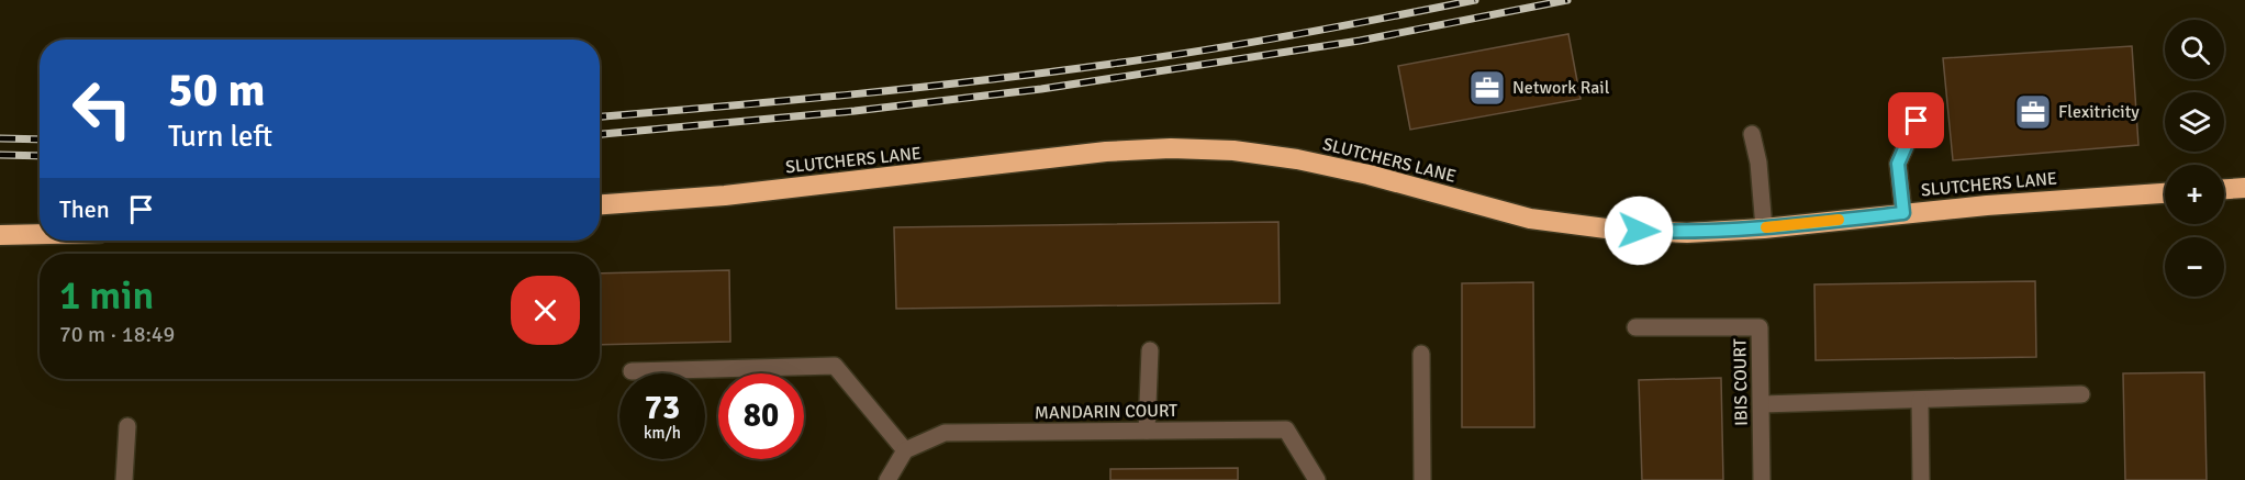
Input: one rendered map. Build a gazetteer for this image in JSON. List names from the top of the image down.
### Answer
{
  "streets": {
    "highway": ["SLUTCHERS LANE"],
    "street": ["IBIS COURT", "MANDARIN COURT"]
  },
  "places": {
    "office": ["Network Rail", "Flexitricity"]
  },
  "page": {
    "map_buttons": ["+", "−"],
    "turn": ["50 m", "Turn left"],
    "then": "Then",
    "heading": ["1 min", "70 m · 18:49"],
    "speed": "73 km/h",
    "limit": "80"
  }
}
